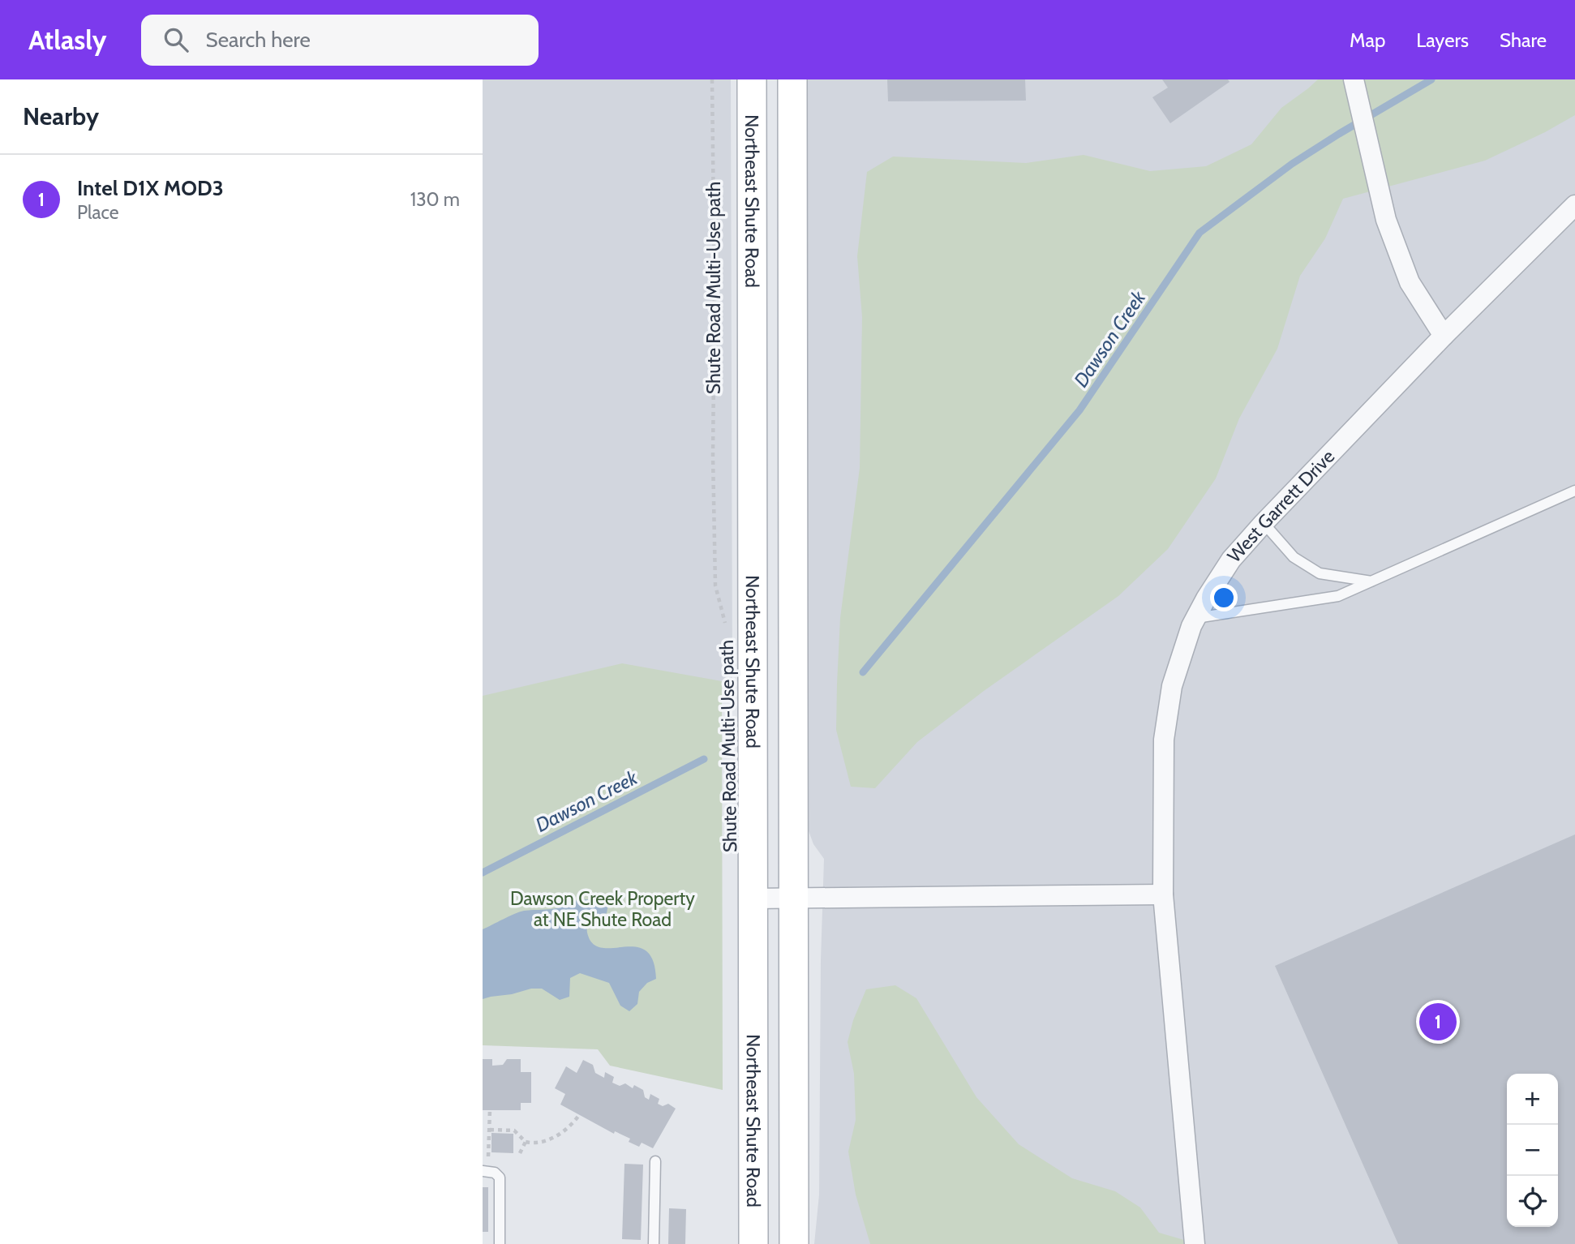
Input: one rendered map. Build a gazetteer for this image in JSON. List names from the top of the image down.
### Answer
{
  "streets": {
    "main road": ["Northeast Shute Road"],
    "street": ["West Garrett Drive"],
    "path": ["Shute Road Multi-Use path"]
  },
  "water": ["Dawson Creek"],
  "parks": ["Dawson Creek Property at NE Shute Road"],
  "page": {
    "header": "Atlasly",
    "search": "Search here",
    "nav": ["Map", "Layers", "Share"],
    "heading": "Nearby",
    "list": [
      {
        "mark": "1",
        "name": "Intel D1X MOD3",
        "note": "Place",
        "value": "130 m"
      }
    ],
    "pins": "1",
    "map_buttons": ["+", "−"]
  }
}
